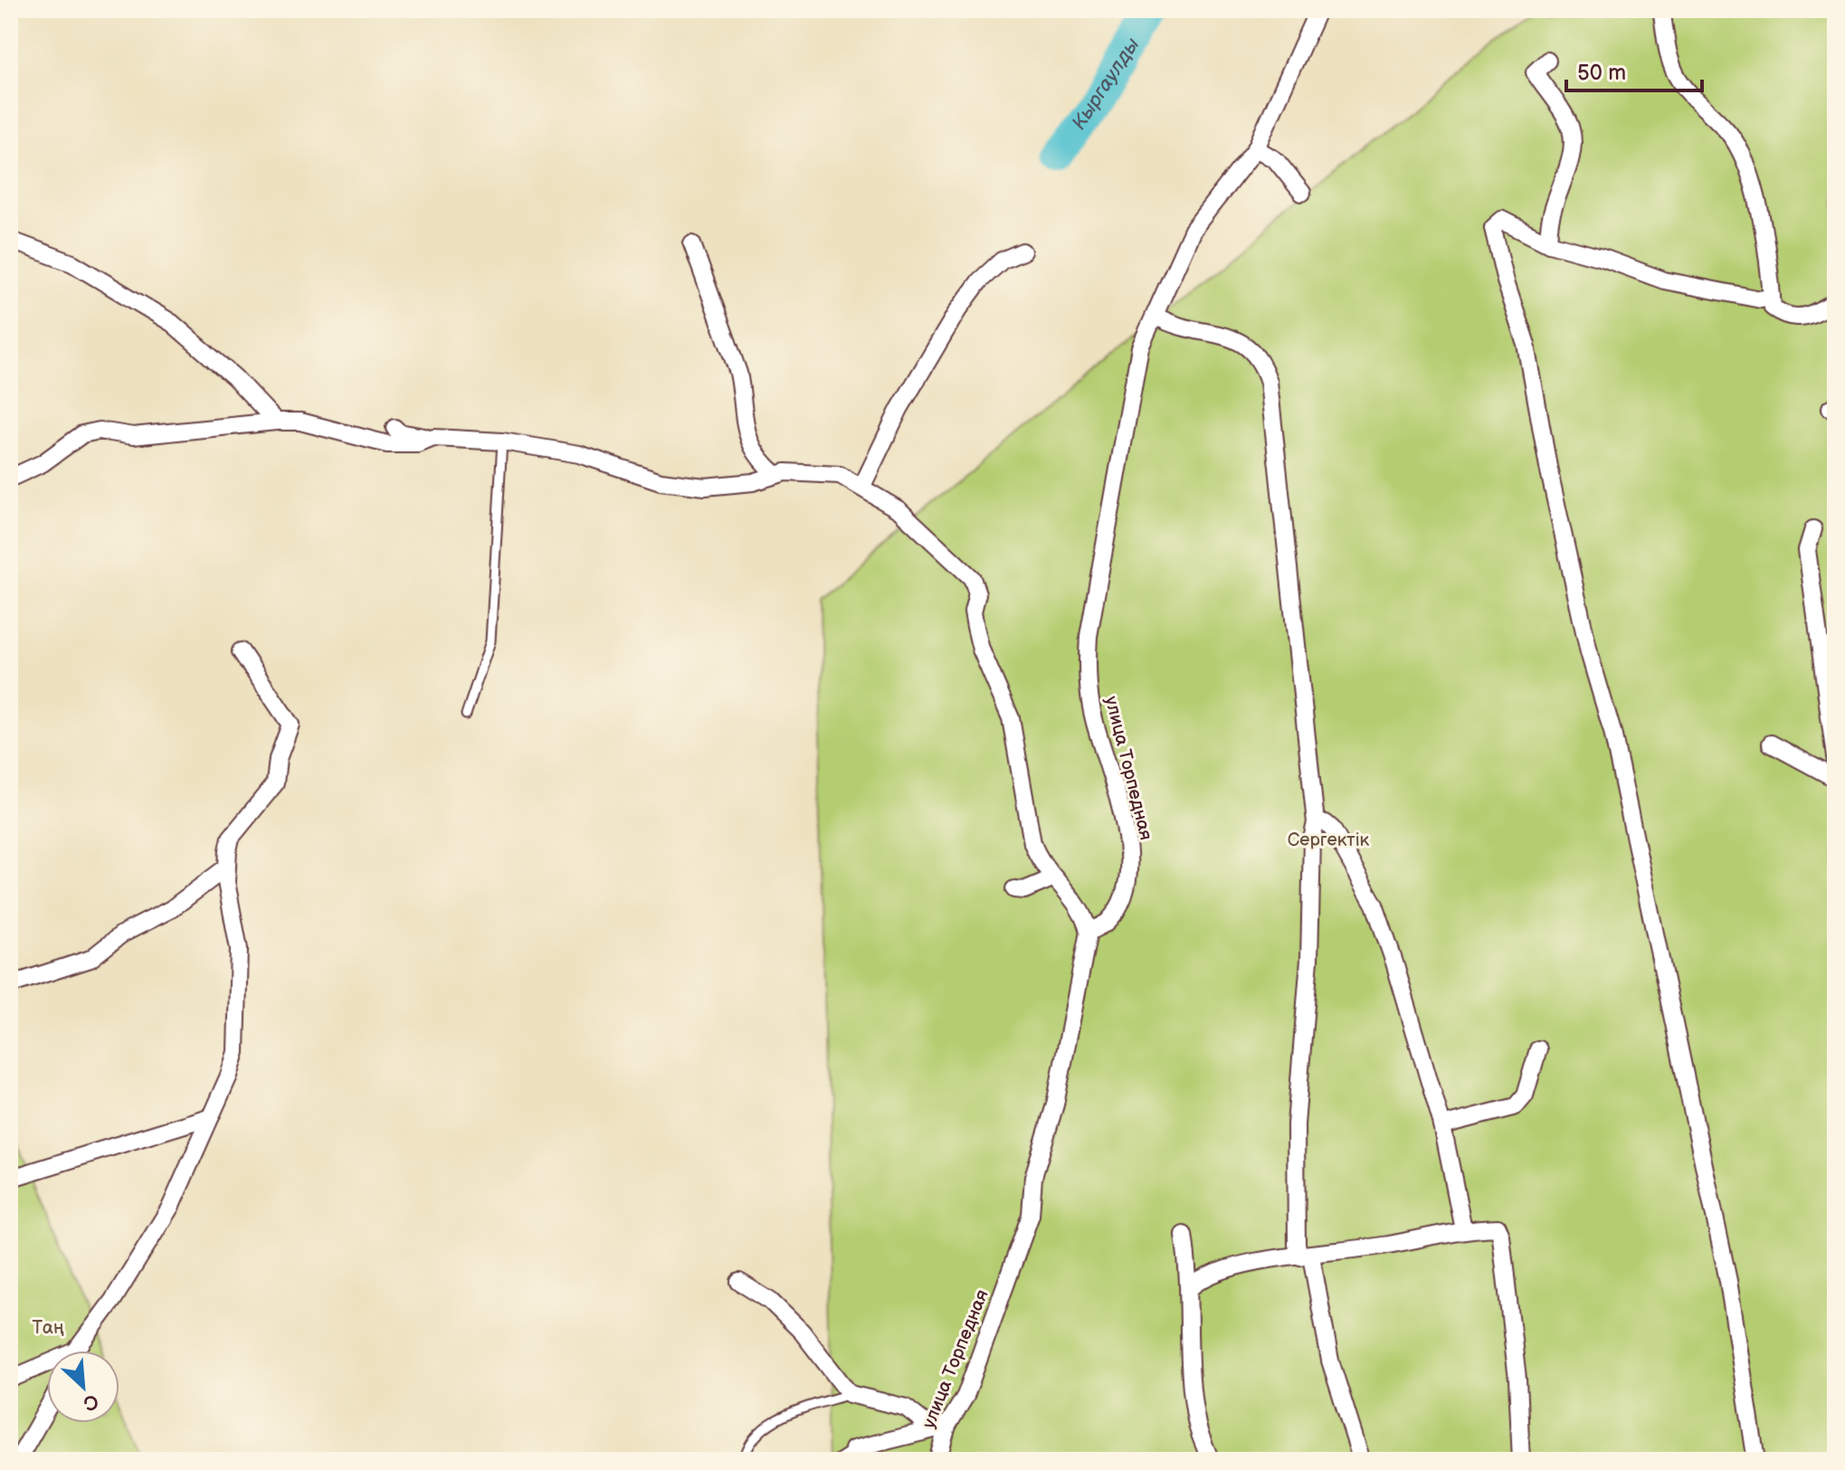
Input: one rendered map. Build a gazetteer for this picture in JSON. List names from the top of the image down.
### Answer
{
  "streets": {
    "street": ["улица Торпедная"]
  },
  "water": ["Кыргаулды"],
  "parks": ["Сергектік", "Таң"],
  "scale_bar": "50 m",
  "north": "bottom right"
}
